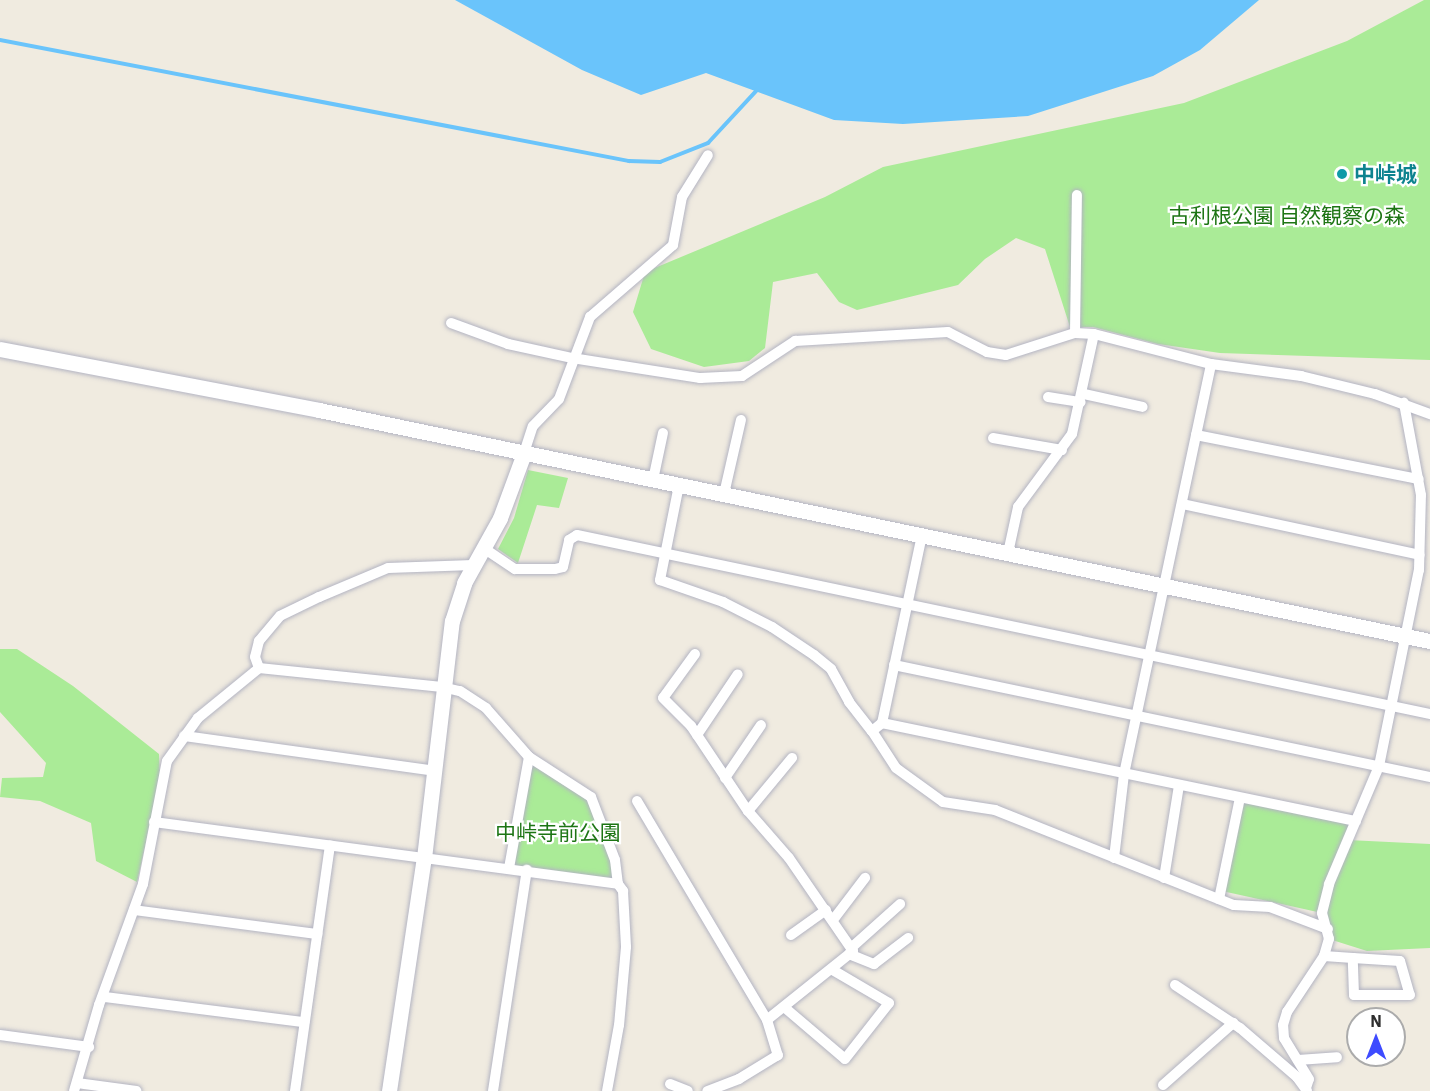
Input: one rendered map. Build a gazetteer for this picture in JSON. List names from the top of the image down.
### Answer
{
  "parks": ["古利根公園 自然観察の森", "中峠寺前公園"],
  "places": ["中峠城"],
  "north": "top"
}
